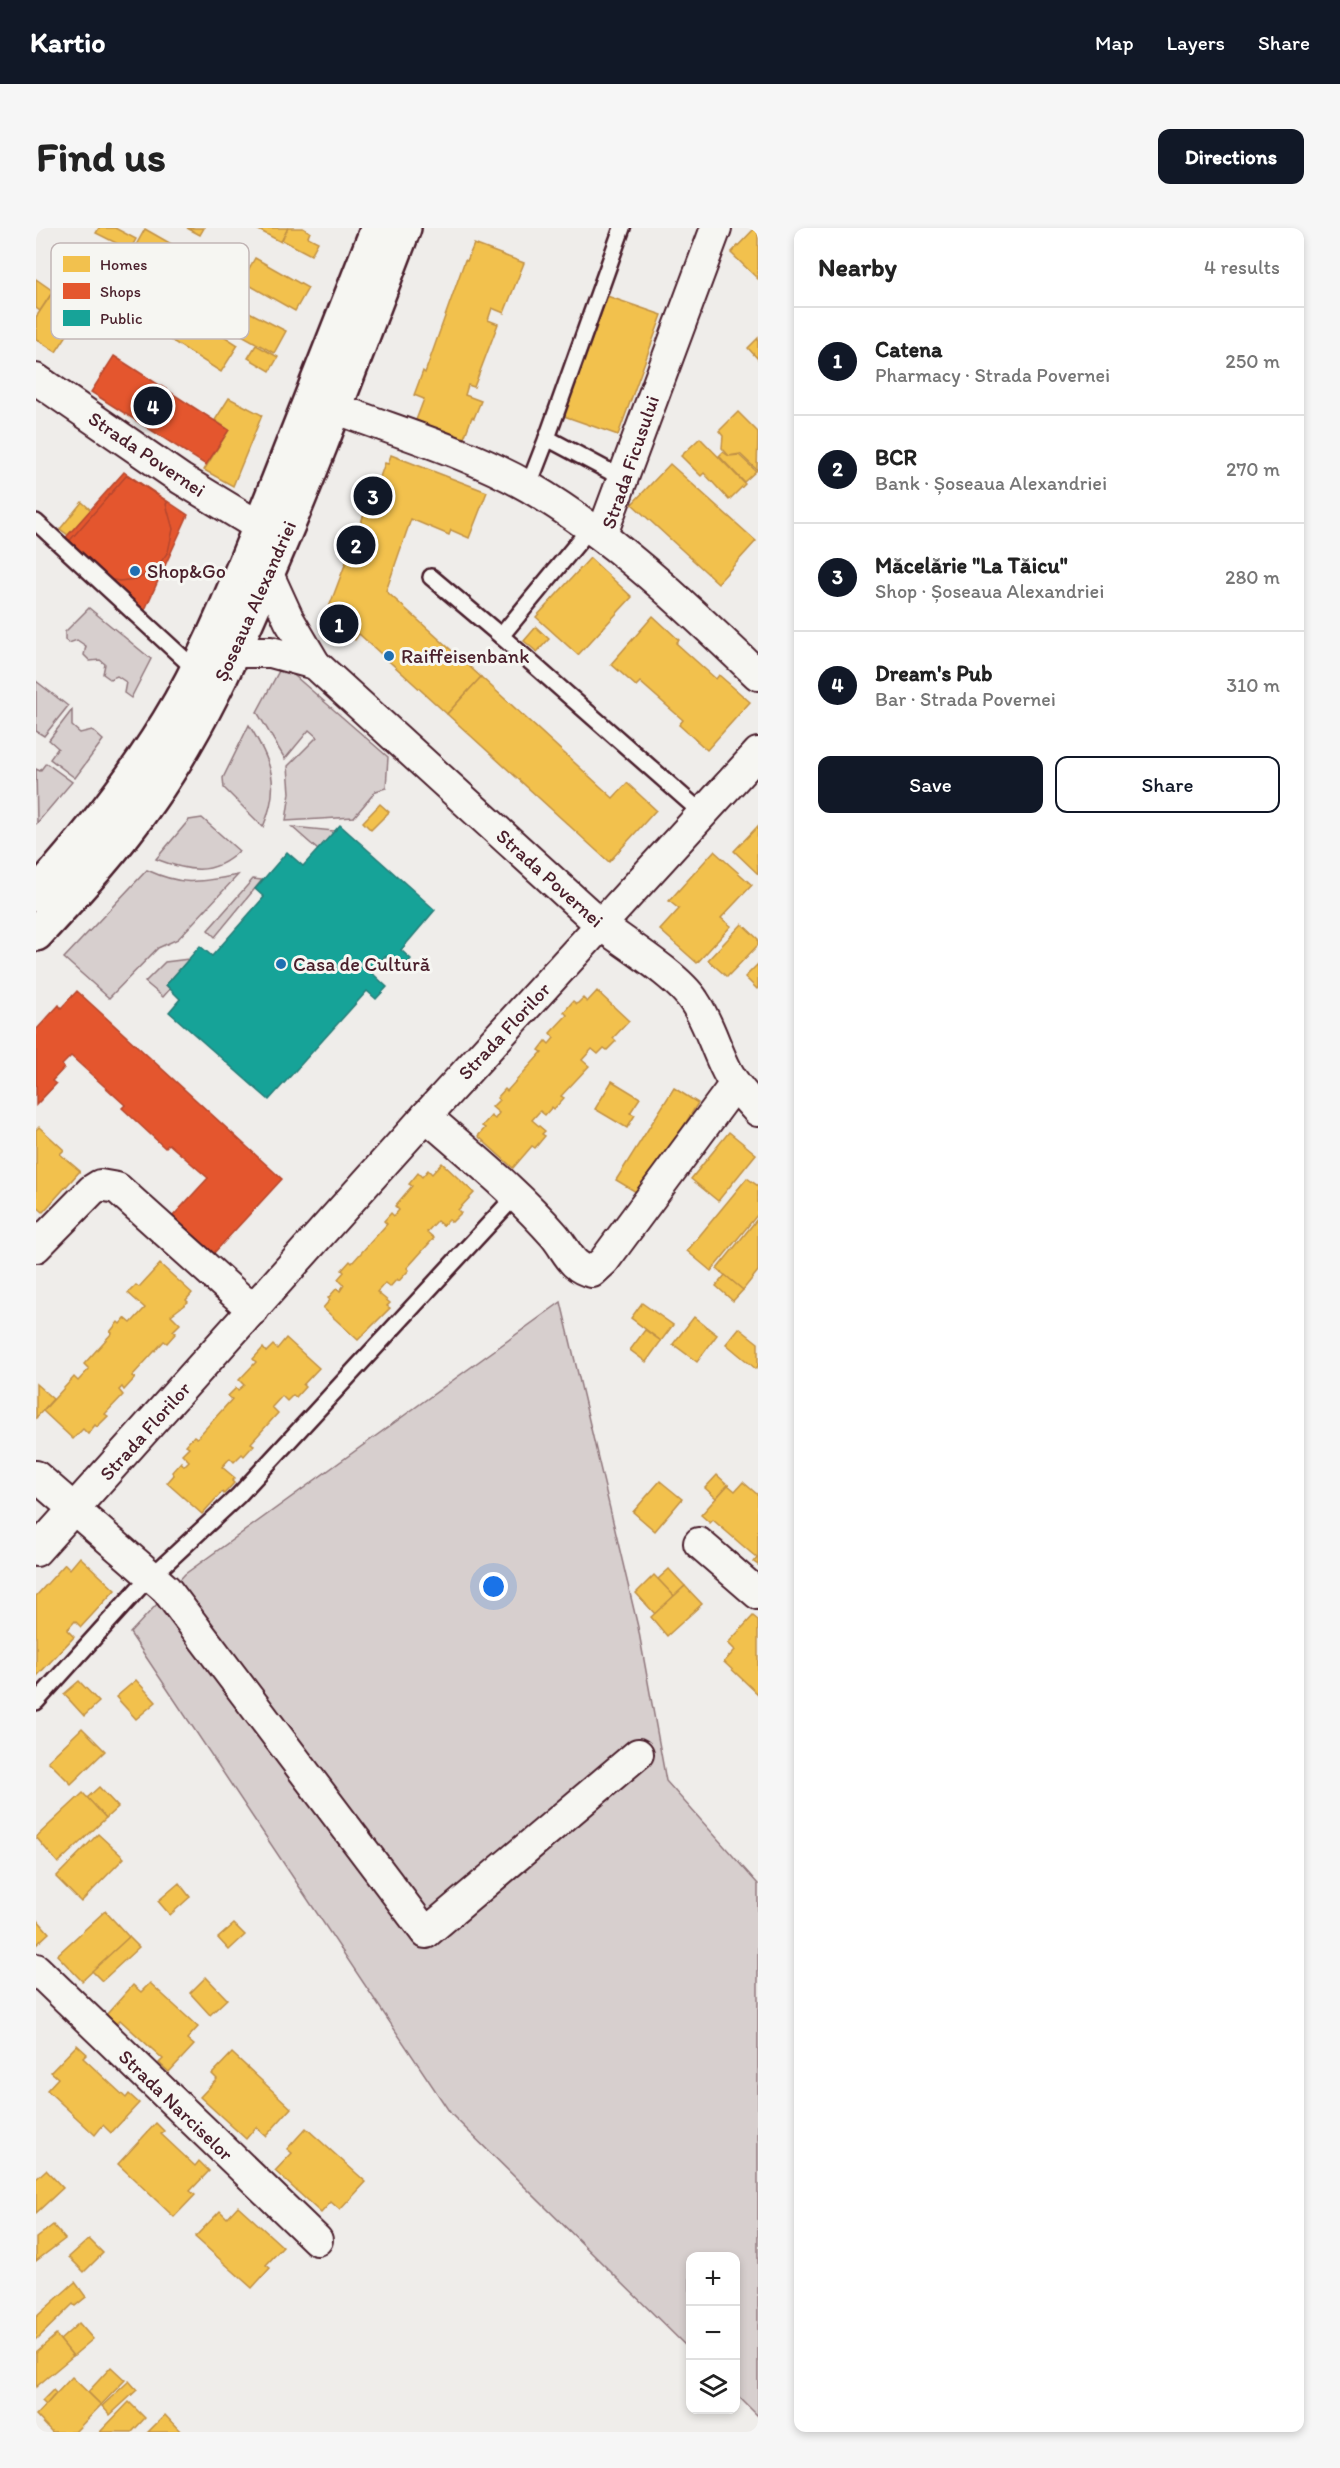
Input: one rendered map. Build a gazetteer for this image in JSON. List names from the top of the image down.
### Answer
{
  "streets": {
    "highway": ["Șoseaua Alexandriei"],
    "street": [
      "Strada Povernei",
      "Strada Ficusului",
      "Strada Florilor",
      "Strada Narciselor"
    ]
  },
  "crossings": [
    ["Strada Povernei", "Șoseaua Alexandriei"],
    ["Strada Povernei", "Strada Florilor"]
  ],
  "places": ["Shop&Go", "Raiffeisenbank", "Casa de Cultură"],
  "legend": ["Homes", "Shops", "Public"],
  "page": {
    "header": "Kartio",
    "nav": ["Map", "Layers", "Share"],
    "buttons": [
      "Directions",
      ["Save", "Share"]
    ],
    "title": "Find us",
    "heading": ["Nearby", "4 results"],
    "list": [
      {
        "mark": "1",
        "name": "Catena",
        "note": "Pharmacy · Strada Povernei",
        "value": "250 m"
      },
      {
        "mark": "2",
        "name": "BCR",
        "note": "Bank · Șoseaua Alexandriei",
        "value": "270 m"
      },
      {
        "mark": "3",
        "name": "Măcelărie \"La Tăicu\"",
        "note": "Shop · Șoseaua Alexandriei",
        "value": "280 m"
      },
      {
        "mark": "4",
        "name": "Dream's Pub",
        "note": "Bar · Strada Povernei",
        "value": "310 m"
      }
    ],
    "pins": [
      "4",
      "3",
      "2",
      "1"
    ],
    "map_buttons": ["+", "−"]
  }
}
